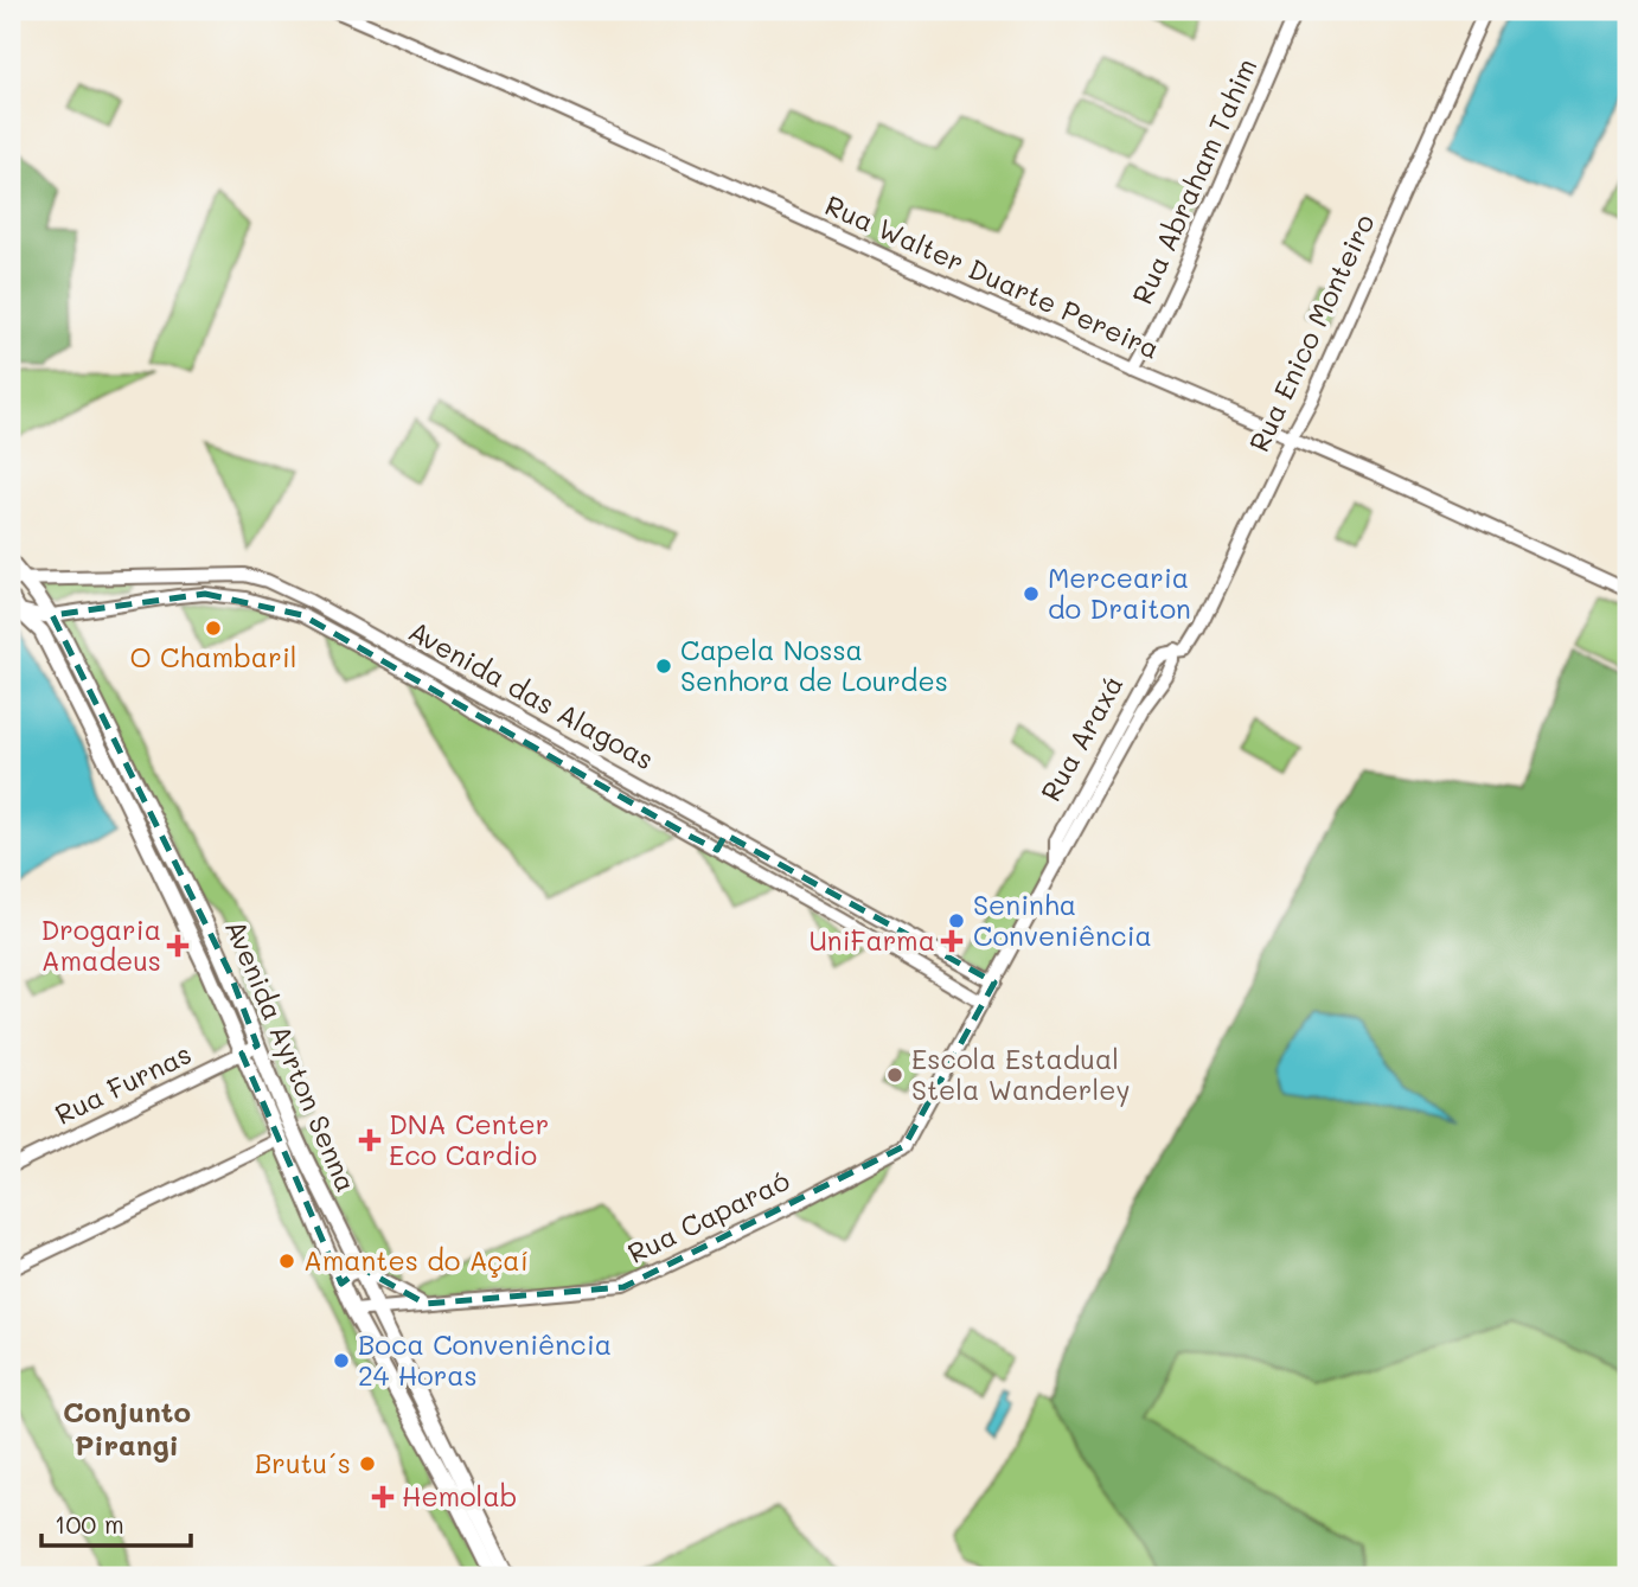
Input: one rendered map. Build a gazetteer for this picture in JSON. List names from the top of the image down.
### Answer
{
  "streets": {
    "main road": [
      "Rua Abraham Tahim",
      "Rua Walter Duarte Pereira",
      "Rua Enico Monteiro",
      "Avenida das Alagoas",
      "Rua Araxá",
      "Avenida Ayrton Senna",
      "Rua Furnas",
      "Rua Caparaó"
    ]
  },
  "crossings": [
    ["Rua Abraham Tahim", "Rua Walter Duarte Pereira"],
    ["Rua Walter Duarte Pereira", "Rua Enico Monteiro"],
    ["Rua Enico Monteiro", "Rua Araxá"],
    ["Avenida das Alagoas", "Rua Araxá"],
    ["Avenida das Alagoas", "Avenida Ayrton Senna"],
    ["Rua Araxá", "Rua Caparaó"],
    ["Avenida Ayrton Senna", "Rua Furnas"],
    ["Avenida Ayrton Senna", "Rua Caparaó"]
  ],
  "districts": ["Conjunto Pirangi"],
  "places": {
    "other": [
      "Mercearia do Draiton",
      "O Chambaril",
      "Capela Nossa Senhora de Lourdes",
      "Seninha Conveniência",
      "Escola Estadual Stela Wanderley",
      "Amantes do Açaí",
      "Boca Conveniência 24 Horas",
      "Brutu´s"
    ],
    "health": [
      "UniFarma",
      "Drogaria Amadeus",
      "DNA Center Eco Cardio",
      "Hemolab"
    ]
  },
  "scale_bar": "100 m"
}
